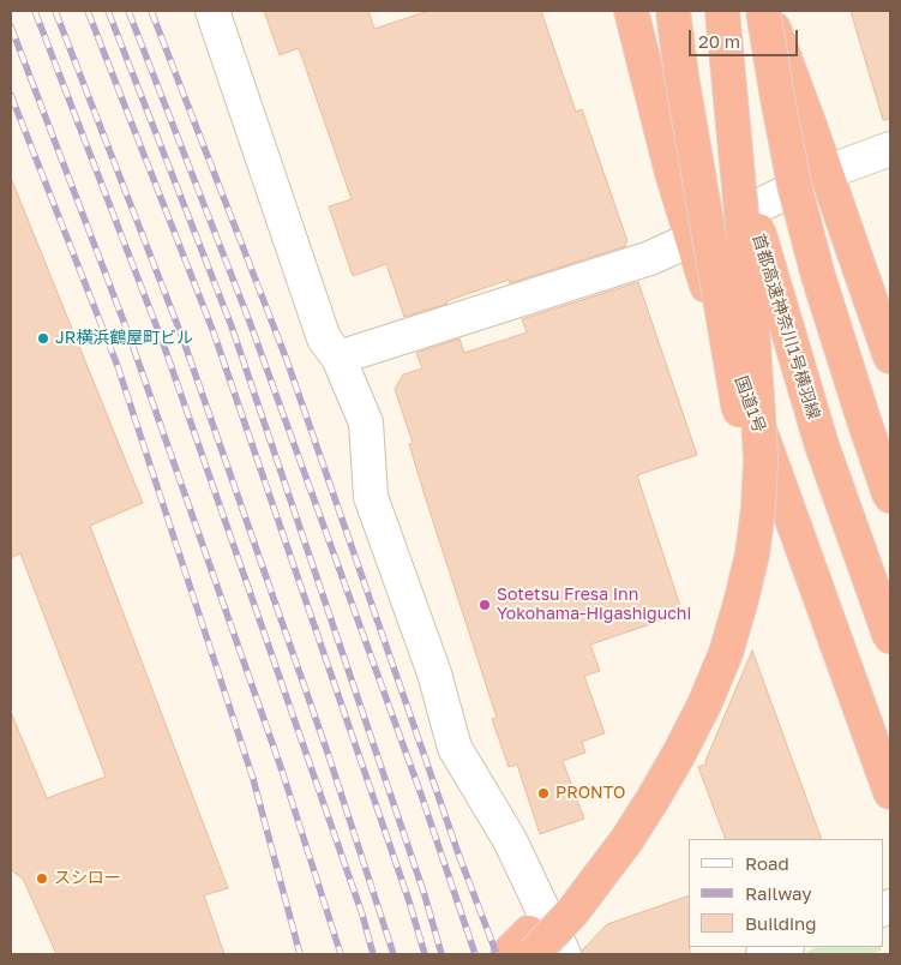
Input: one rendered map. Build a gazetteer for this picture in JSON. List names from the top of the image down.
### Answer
{
  "streets": {
    "highway": ["首都高速神奈川1号横羽線", "国道1号"]
  },
  "places": [
    "JR横浜鶴屋町ビル",
    "Sotetsu Fresa Inn Yokohama-Higashiguchi",
    "PRONTO",
    "スシロー"
  ],
  "legend": ["Road", "Railway", "Building"],
  "scale_bar": "20 m"
}
